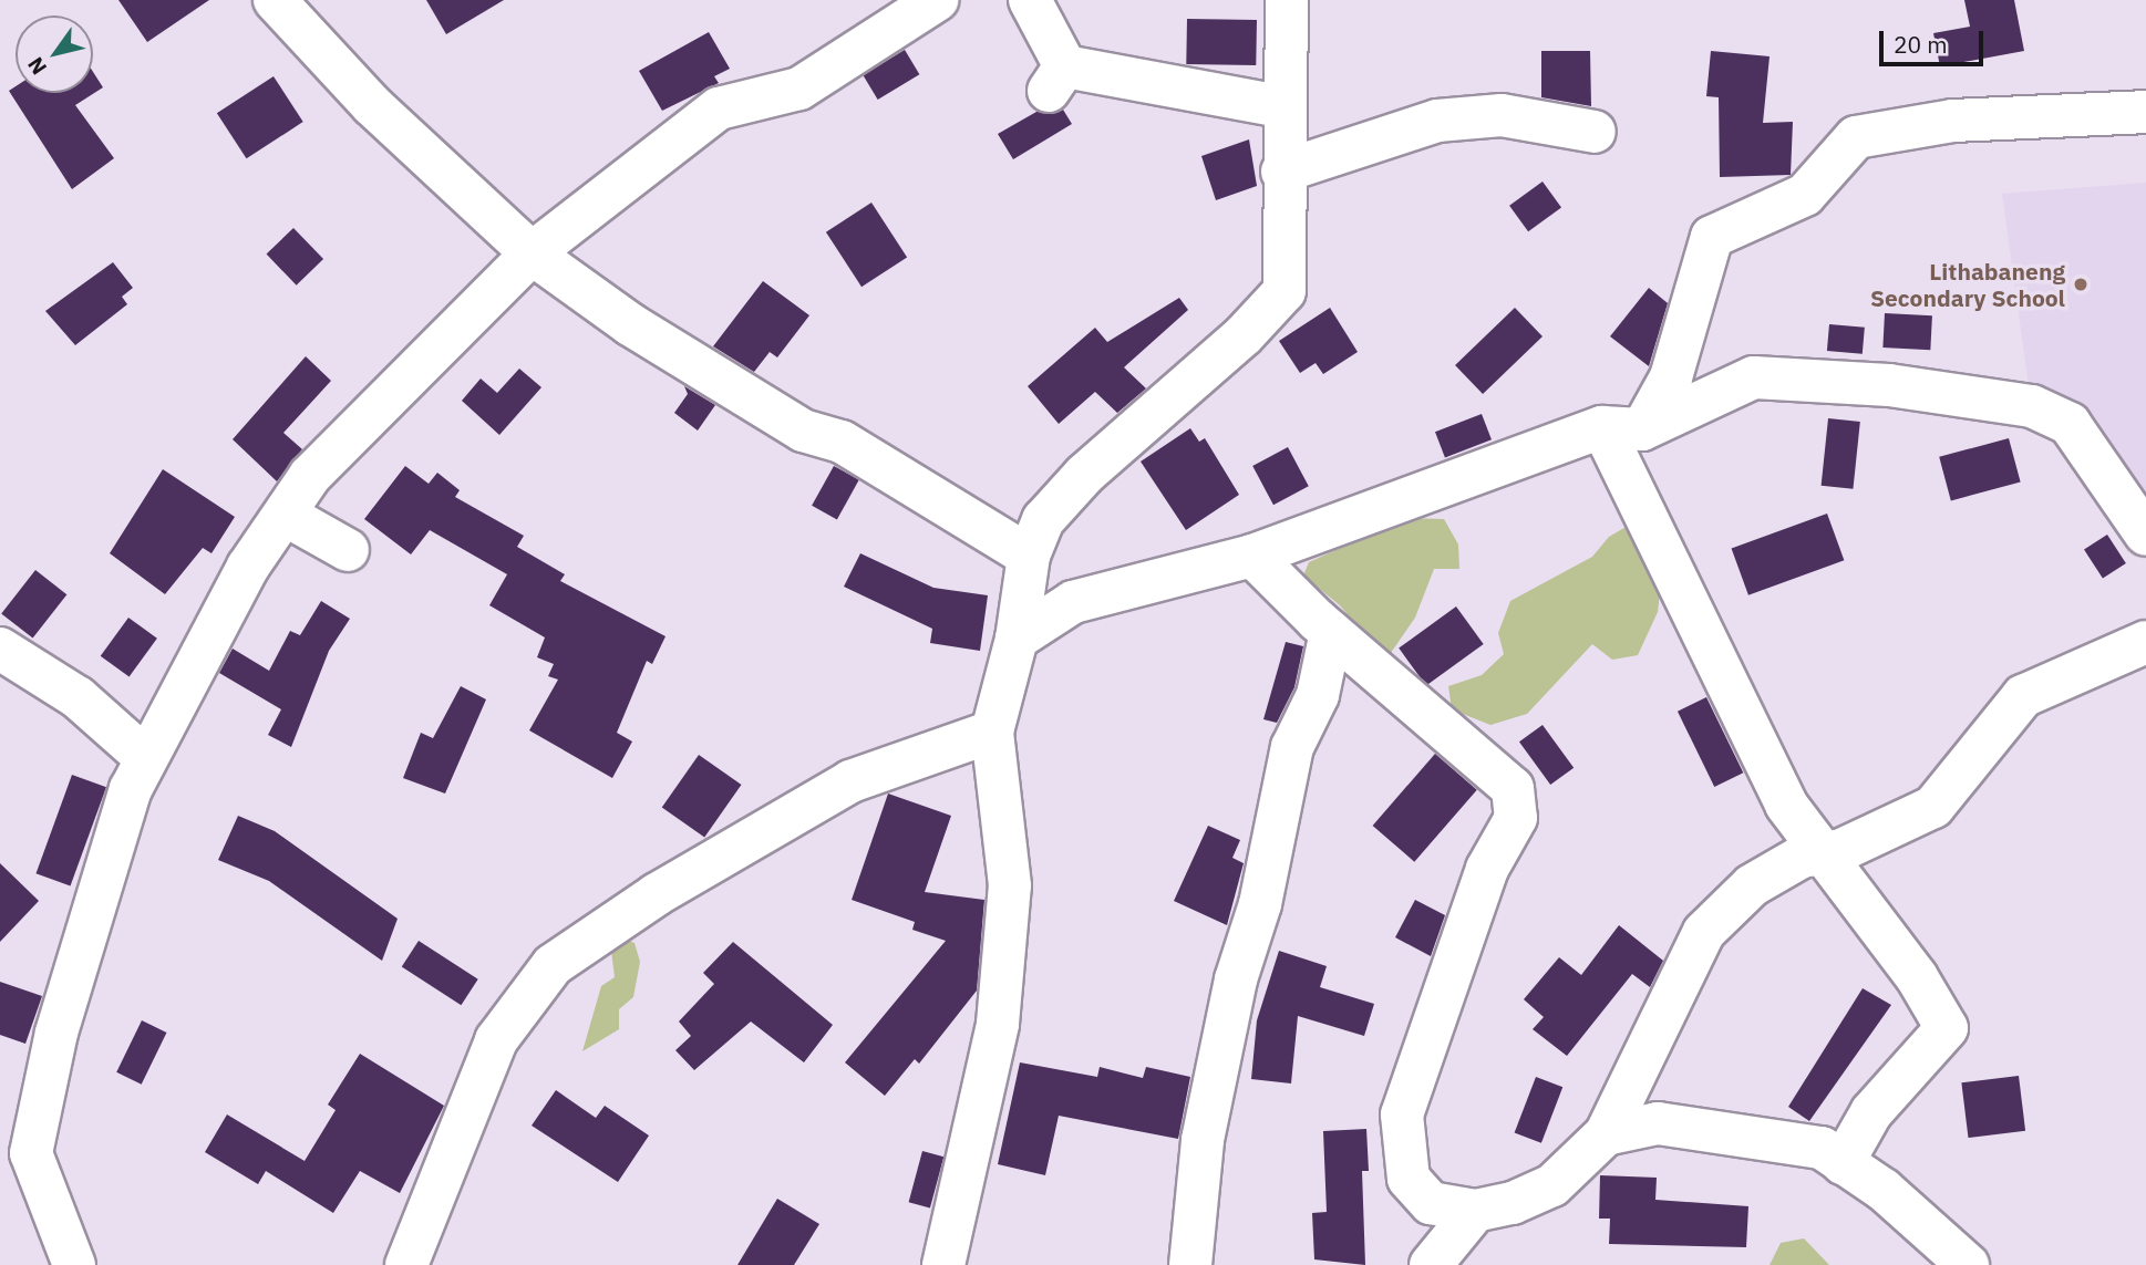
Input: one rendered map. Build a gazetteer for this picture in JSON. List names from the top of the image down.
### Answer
{
  "places": ["Lithabaneng Secondary School"],
  "scale_bar": "20 m",
  "north": "bottom left"
}
